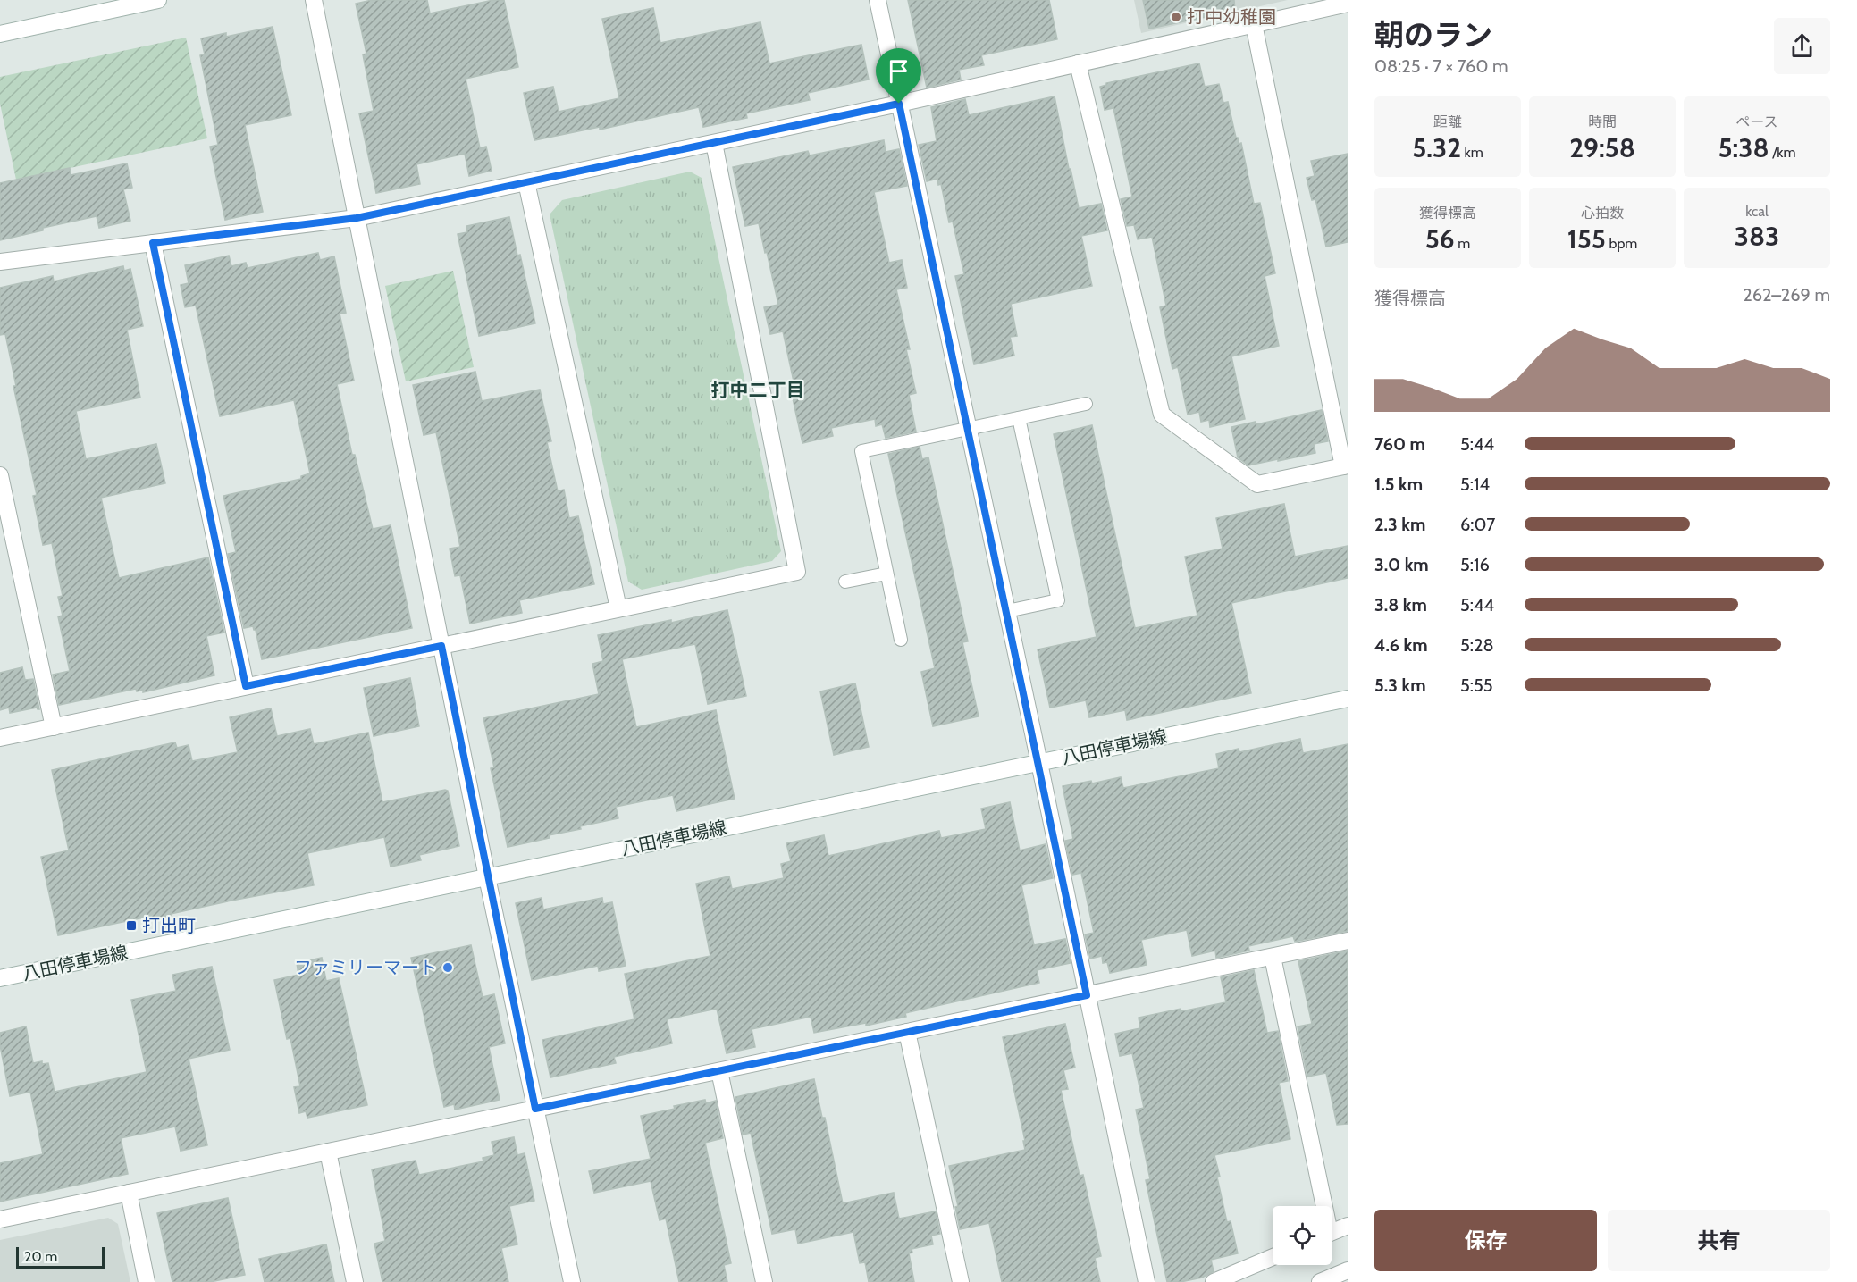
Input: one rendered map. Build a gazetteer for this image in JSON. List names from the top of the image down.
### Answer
{
  "streets": {
    "street": ["八田停車場線"]
  },
  "districts": ["打中二丁目"],
  "places": {
    "other": ["打中幼稚園", "ファミリーマート"],
    "transit": ["打出町"]
  },
  "scale_bar": "20 m",
  "page": {
    "heading": ["朝のラン", "08:25 · 7 × 760 m"],
    "stats": [
      ["距離", "5.32 km"],
      ["時間", "29:58"],
      ["ペース", "5:38 /km"],
      ["獲得標高", "56 m"],
      ["心拍数", "155 bpm"],
      ["kcal", "383"]
    ],
    "chart": ["獲得標高", "262–269 m"],
    "list": [
      {
        "name": "760 m",
        "note": "5:44"
      },
      {
        "name": "1.5 km",
        "note": "5:14"
      },
      {
        "name": "2.3 km",
        "note": "6:07"
      },
      {
        "name": "3.0 km",
        "note": "5:16"
      },
      {
        "name": "3.8 km",
        "note": "5:44"
      },
      {
        "name": "4.6 km",
        "note": "5:28"
      },
      {
        "name": "5.3 km",
        "note": "5:55"
      }
    ],
    "buttons": ["保存", "共有"],
    "scale": "20 m"
  }
}
